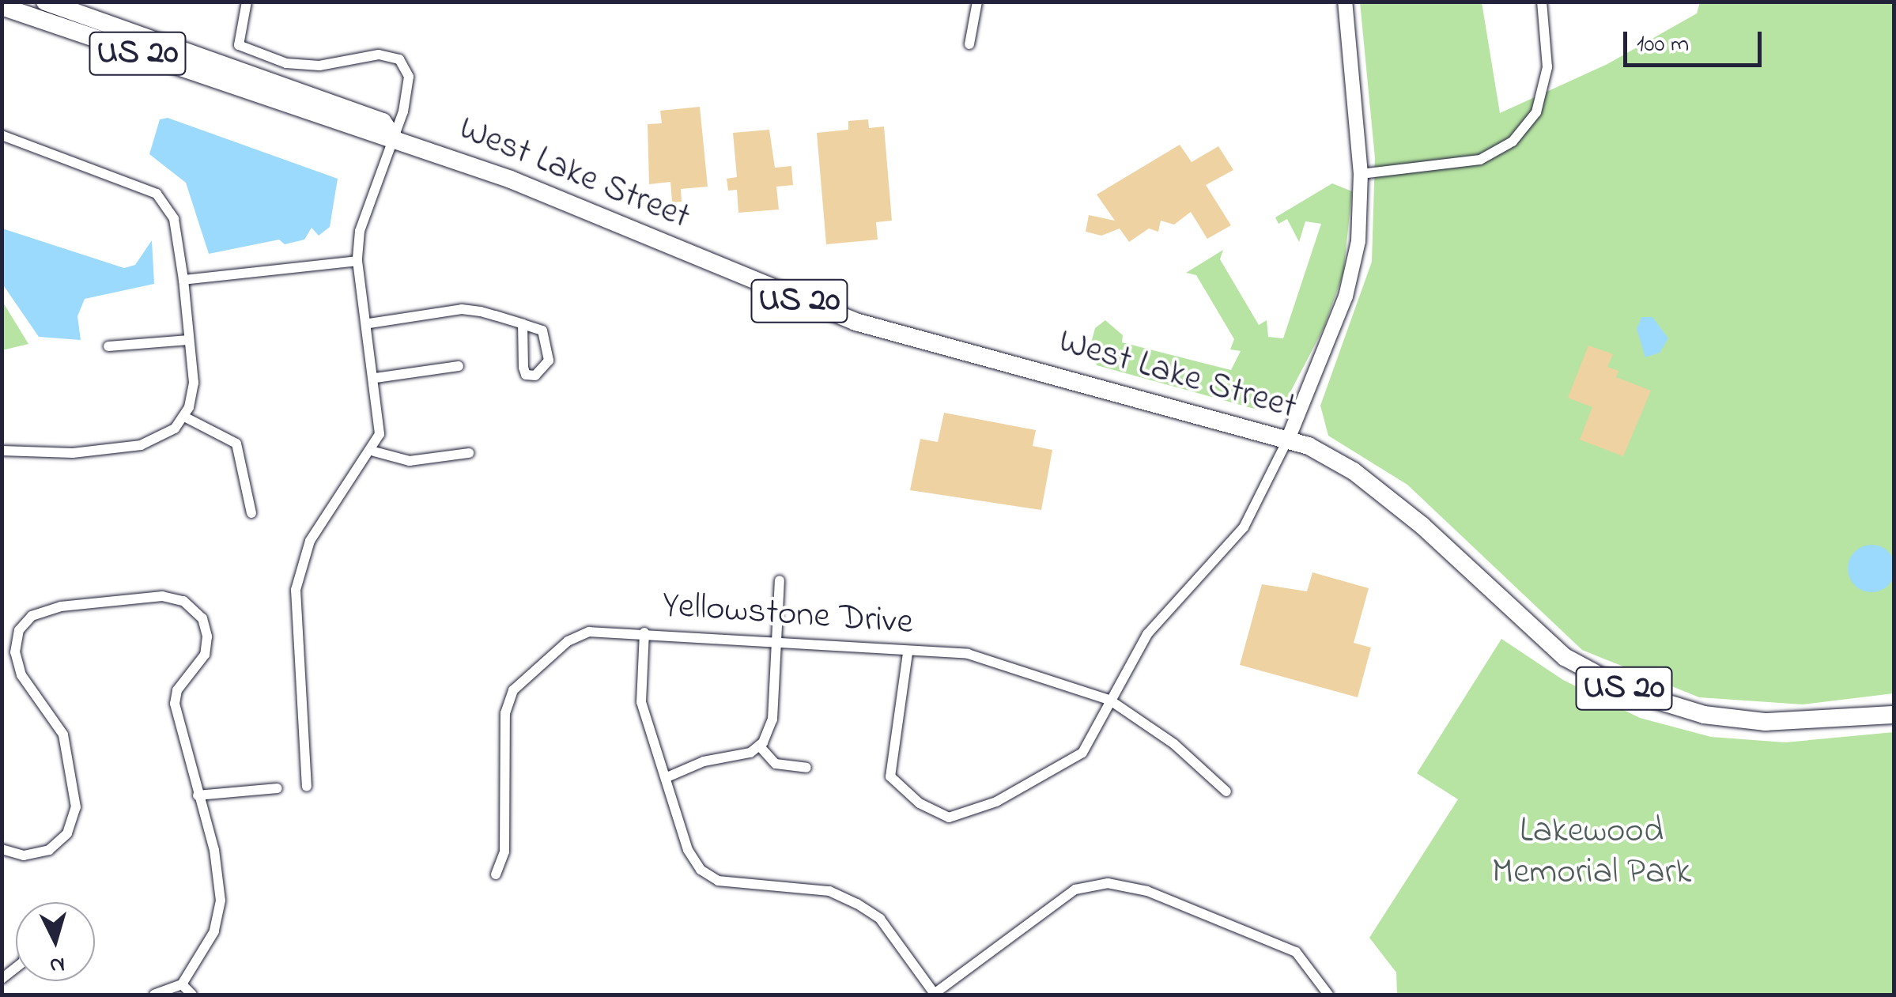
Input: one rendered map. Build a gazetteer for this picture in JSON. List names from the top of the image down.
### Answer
{
  "streets": {
    "highway": ["US 20", "West Lake Street"],
    "street": ["Yellowstone Drive"]
  },
  "parks": ["Lakewood Memorial Park"],
  "scale_bar": "100 m",
  "north": "bottom"
}
